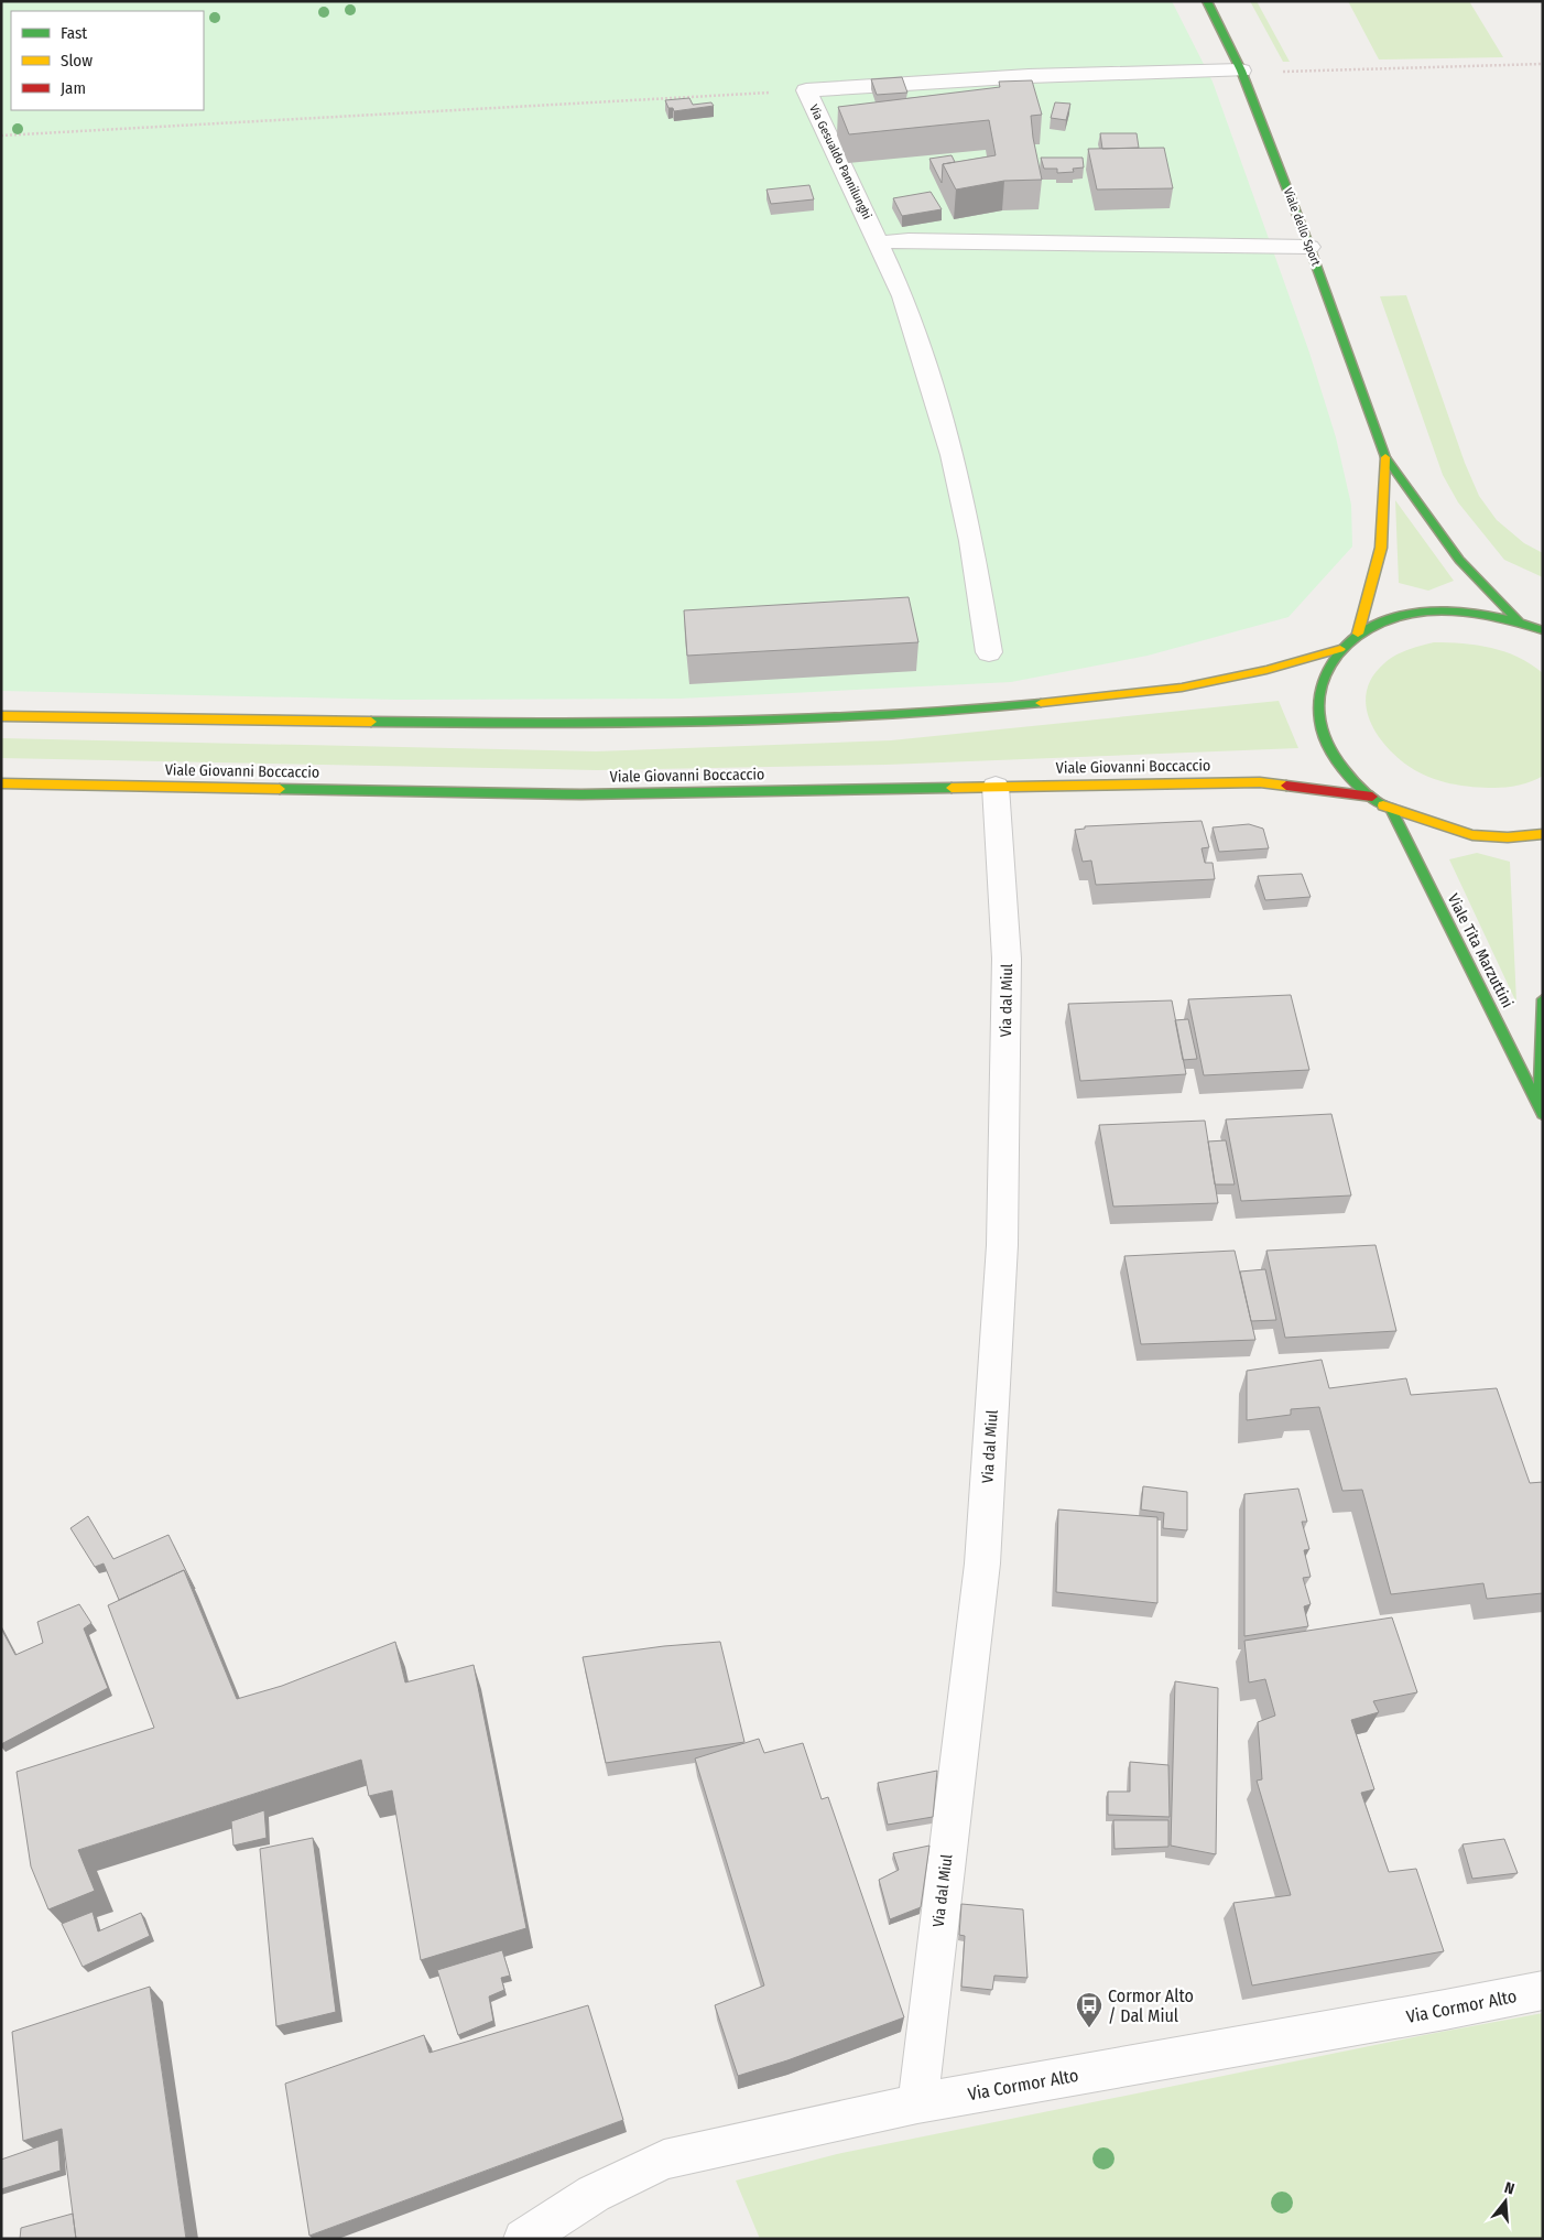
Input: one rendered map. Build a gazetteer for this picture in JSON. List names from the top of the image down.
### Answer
{
  "streets": {
    "main road": ["Viale dello Sport", "Viale Giovanni Boccaccio", "Viale Tita Marzuttini"],
    "street": ["Via Gesualdo Pannilunghi", "Via dal Miul", "Via Cormor Alto"]
  },
  "crossings": [
    ["Via Gesualdo Pannilunghi", "Viale dello Sport"],
    ["Viale Giovanni Boccaccio", "Via dal Miul"],
    ["Via dal Miul", "Via Cormor Alto"]
  ],
  "places": {
    "bus stop": ["Cormor Alto / Dal Miul"]
  },
  "legend": ["Fast", "Slow", "Jam"],
  "north": "top"
}
